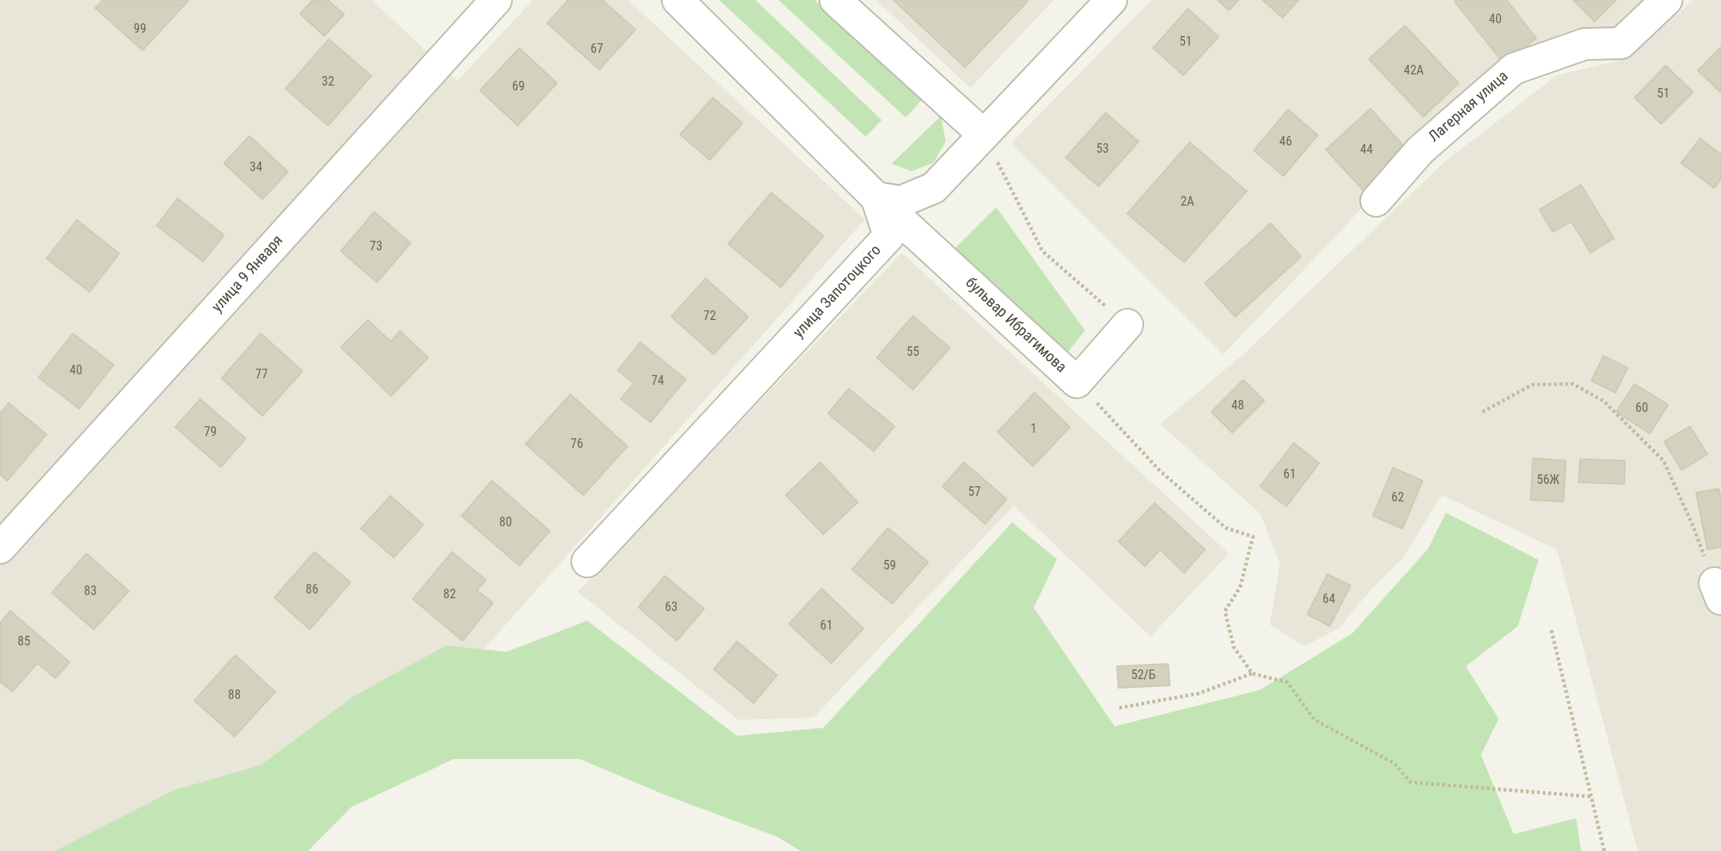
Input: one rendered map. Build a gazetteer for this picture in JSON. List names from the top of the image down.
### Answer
{
  "streets": {
    "street": [
      "Лагерная улица",
      "улица 9 Января",
      "улица Запотоцкого",
      "бульвар Ибрагимова"
    ]
  },
  "crossings": [
    ["улица Запотоцкого", "бульвар Ибрагимова"]
  ],
  "house_numbers": [
    "40",
    "99",
    "51",
    "67",
    "42А",
    "32",
    "69",
    "51",
    "46",
    "53",
    "44",
    "34",
    "2А",
    "73",
    "72",
    "55",
    "40",
    "77",
    "74",
    "48",
    "60",
    "1",
    "79",
    "76",
    "61",
    "56Ж",
    "57",
    "62",
    "80",
    "59",
    "86",
    "83",
    "82",
    "64",
    "63",
    "61",
    "85",
    "52/Б",
    "88"
  ]
}
